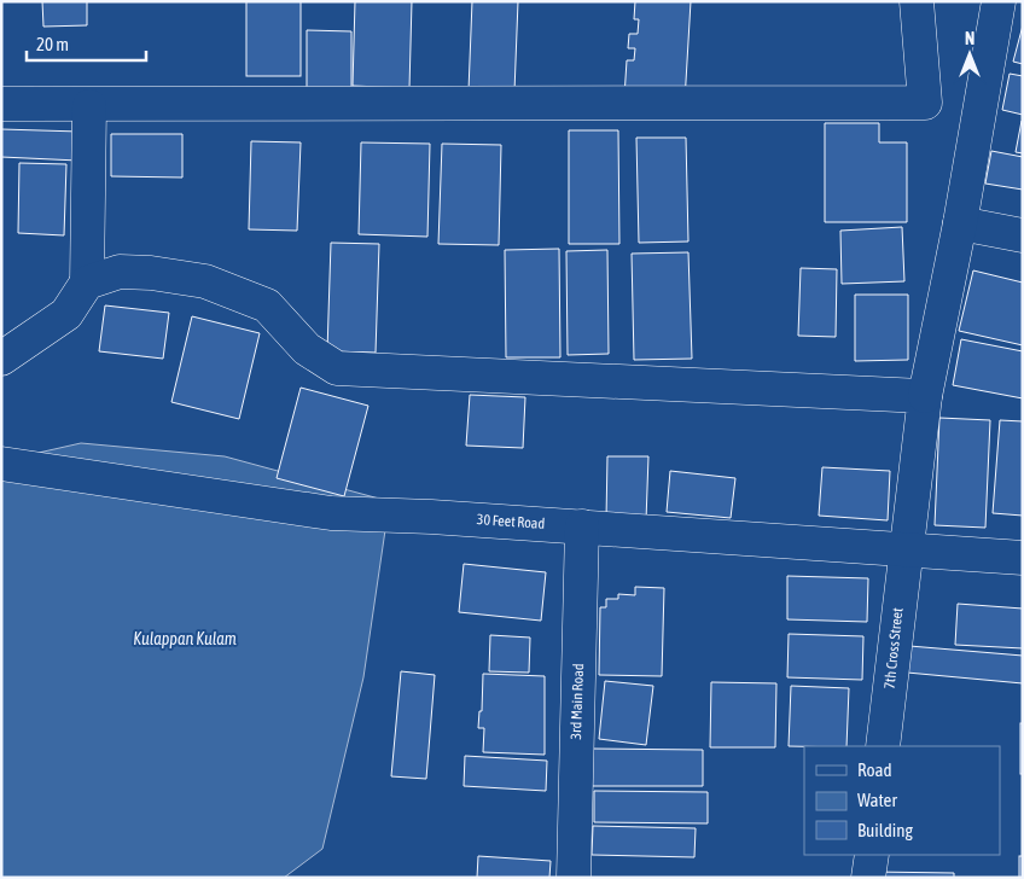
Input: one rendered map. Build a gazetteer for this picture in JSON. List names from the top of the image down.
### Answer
{
  "streets": {
    "street": ["30 Feet Road", "7th Cross Street", "3rd Main Road"]
  },
  "crossings": [
    ["30 Feet Road", "7th Cross Street"],
    ["30 Feet Road", "3rd Main Road"]
  ],
  "water": ["Kulappan Kulam"],
  "legend": ["Road", "Water", "Building"],
  "scale_bar": "20 m",
  "north": "top"
}
